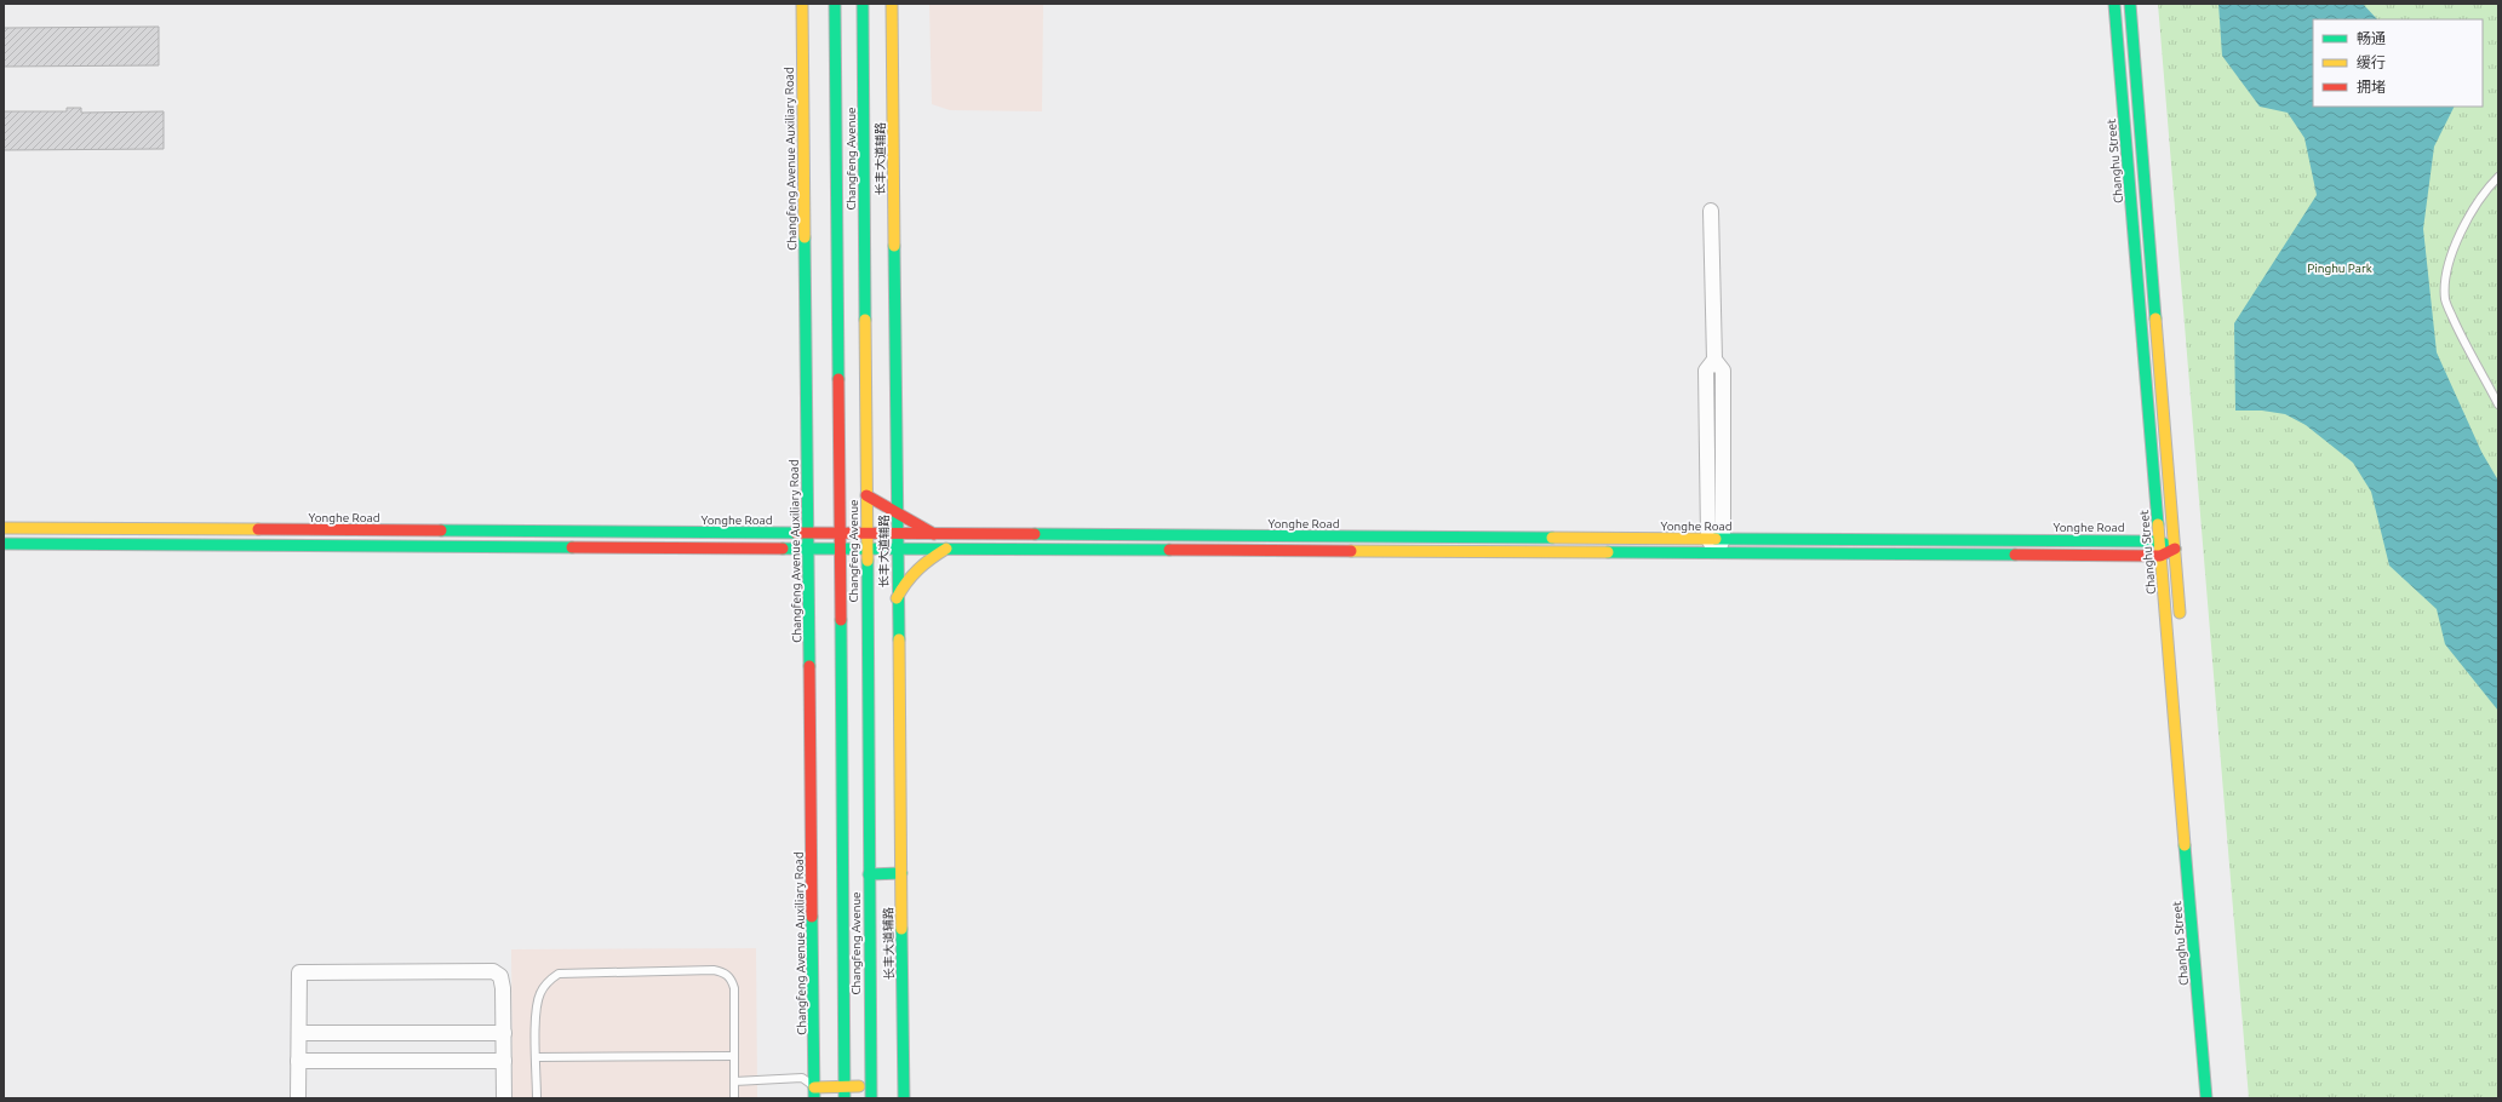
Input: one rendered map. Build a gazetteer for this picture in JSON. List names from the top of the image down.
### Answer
{
  "streets": {
    "main road": [
      "Changfeng Avenue Auxiliary Road",
      "Changfeng Avenue",
      "长丰大道辅路",
      "Changhu Street",
      "Yonghe Road"
    ]
  },
  "crossings": [
    ["Changfeng Avenue Auxiliary Road", "Yonghe Road"],
    ["Changfeng Avenue", "Yonghe Road"],
    ["长丰大道辅路", "Yonghe Road"],
    ["Changhu Street", "Yonghe Road"]
  ],
  "parks": ["Pinghu Park"],
  "legend": ["畅通", "缓行", "拥堵"]
}
